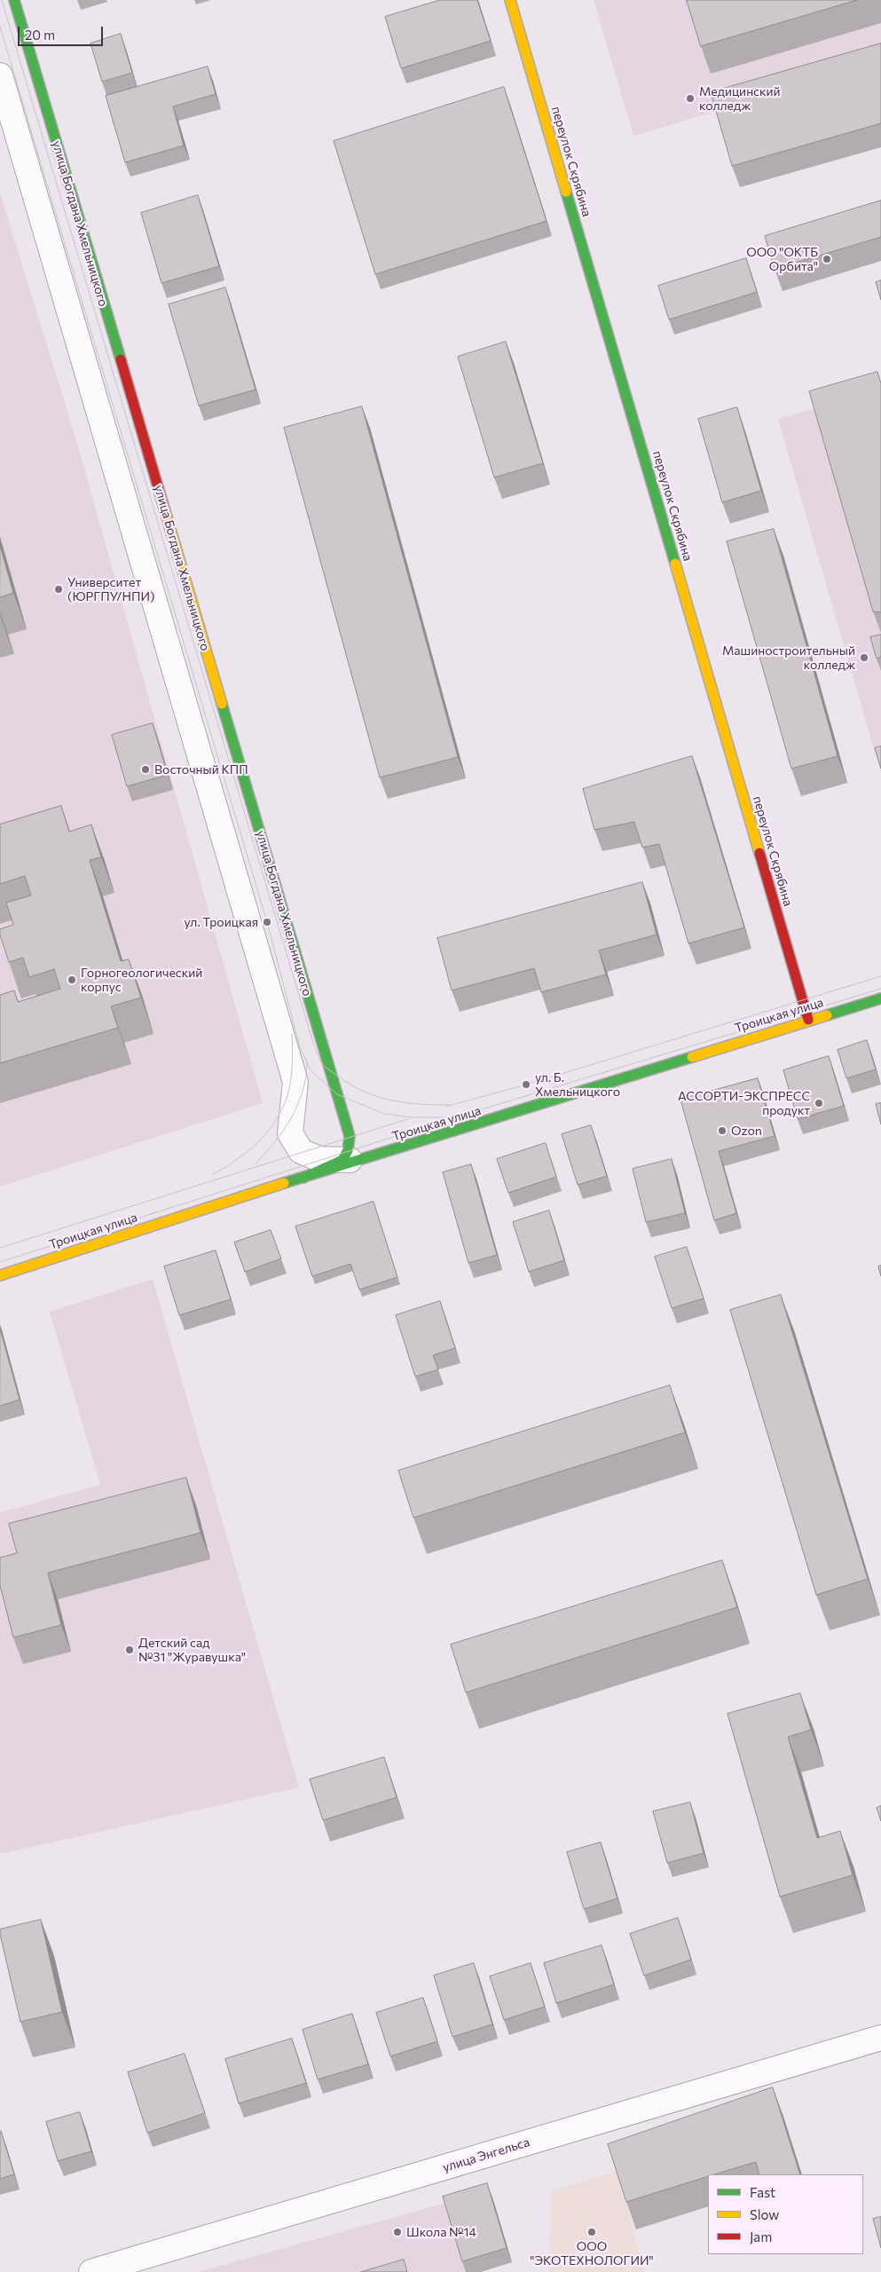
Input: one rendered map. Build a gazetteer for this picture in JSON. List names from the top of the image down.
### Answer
{
  "streets": {
    "street": [
      "переулок Скрябина",
      "улица Богдана Хмельницкого",
      "Троицкая улица",
      "улица Энгельса"
    ]
  },
  "crossings": [
    ["переулок Скрябина", "Троицкая улица"],
    ["улица Богдана Хмельницкого", "Троицкая улица"]
  ],
  "places": [
    "Медицинский колледж",
    "ООО \"ОКТБ Орбита\"",
    "Университет (ЮРГПУ/НПИ)",
    "Машиностроительный колледж",
    "Восточный КПП",
    "ул. Троицкая",
    "Горногеологический корпус",
    "ул. Б. Хмельницкого",
    "АССОРТИ-ЭКСПРЕСС продукт",
    "Ozon",
    "Детский сад №31 \"Журавушка\"",
    "Школа №14",
    "ООО \"ЭКОТЕХНОЛОГИИ\""
  ],
  "legend": ["Fast", "Slow", "Jam"],
  "scale_bar": "20 m"
}
